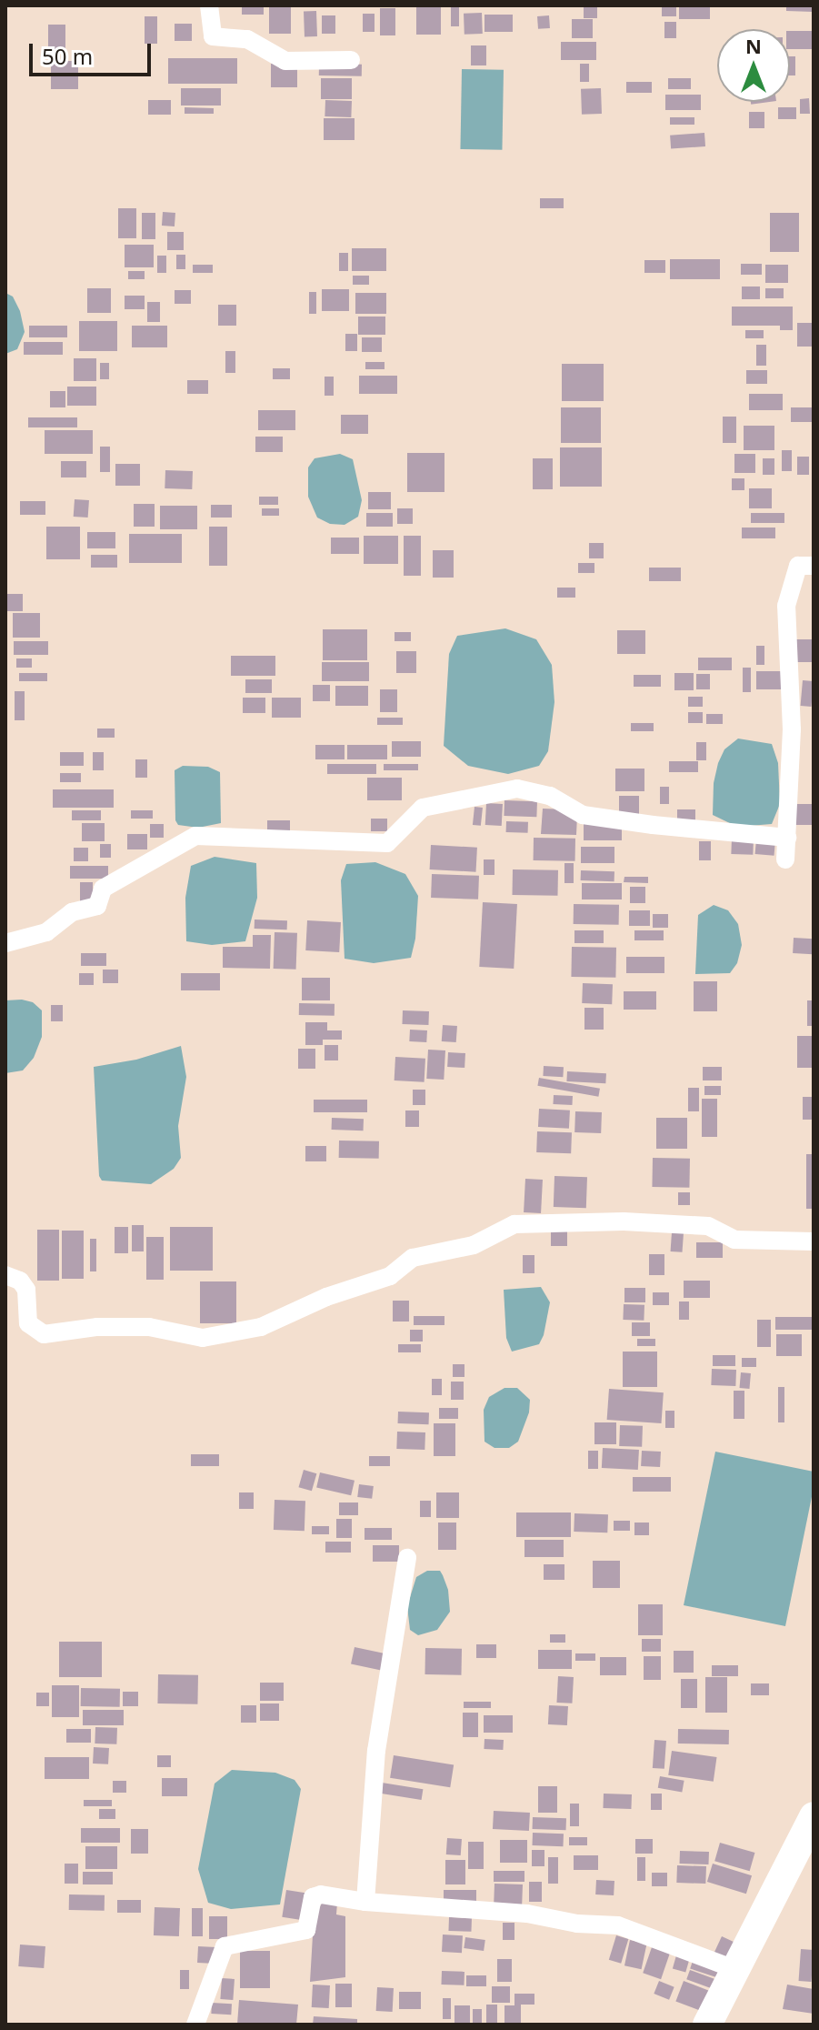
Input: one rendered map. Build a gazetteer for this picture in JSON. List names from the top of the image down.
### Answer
{
  "scale_bar": "50 m",
  "north": "top"
}
